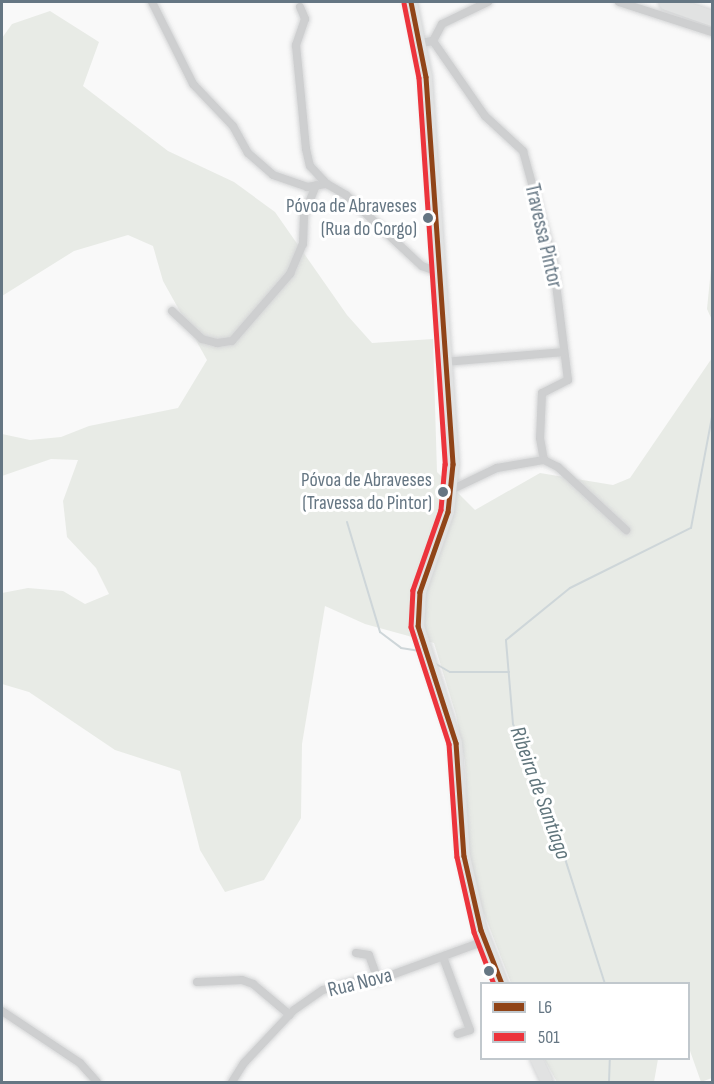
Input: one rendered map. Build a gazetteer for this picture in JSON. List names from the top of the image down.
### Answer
{
  "streets": {
    "street": ["Travessa Pintor", "Rua Nova"]
  },
  "water": ["Ribeira de Santiago"],
  "places": ["Póvoa de Abraveses (Rua do Corgo)", "Póvoa de Abraveses (Travessa do Pintor)"],
  "lines": ["transit line L6", "transit line 501"],
  "legend": ["L6", "501"]
}
